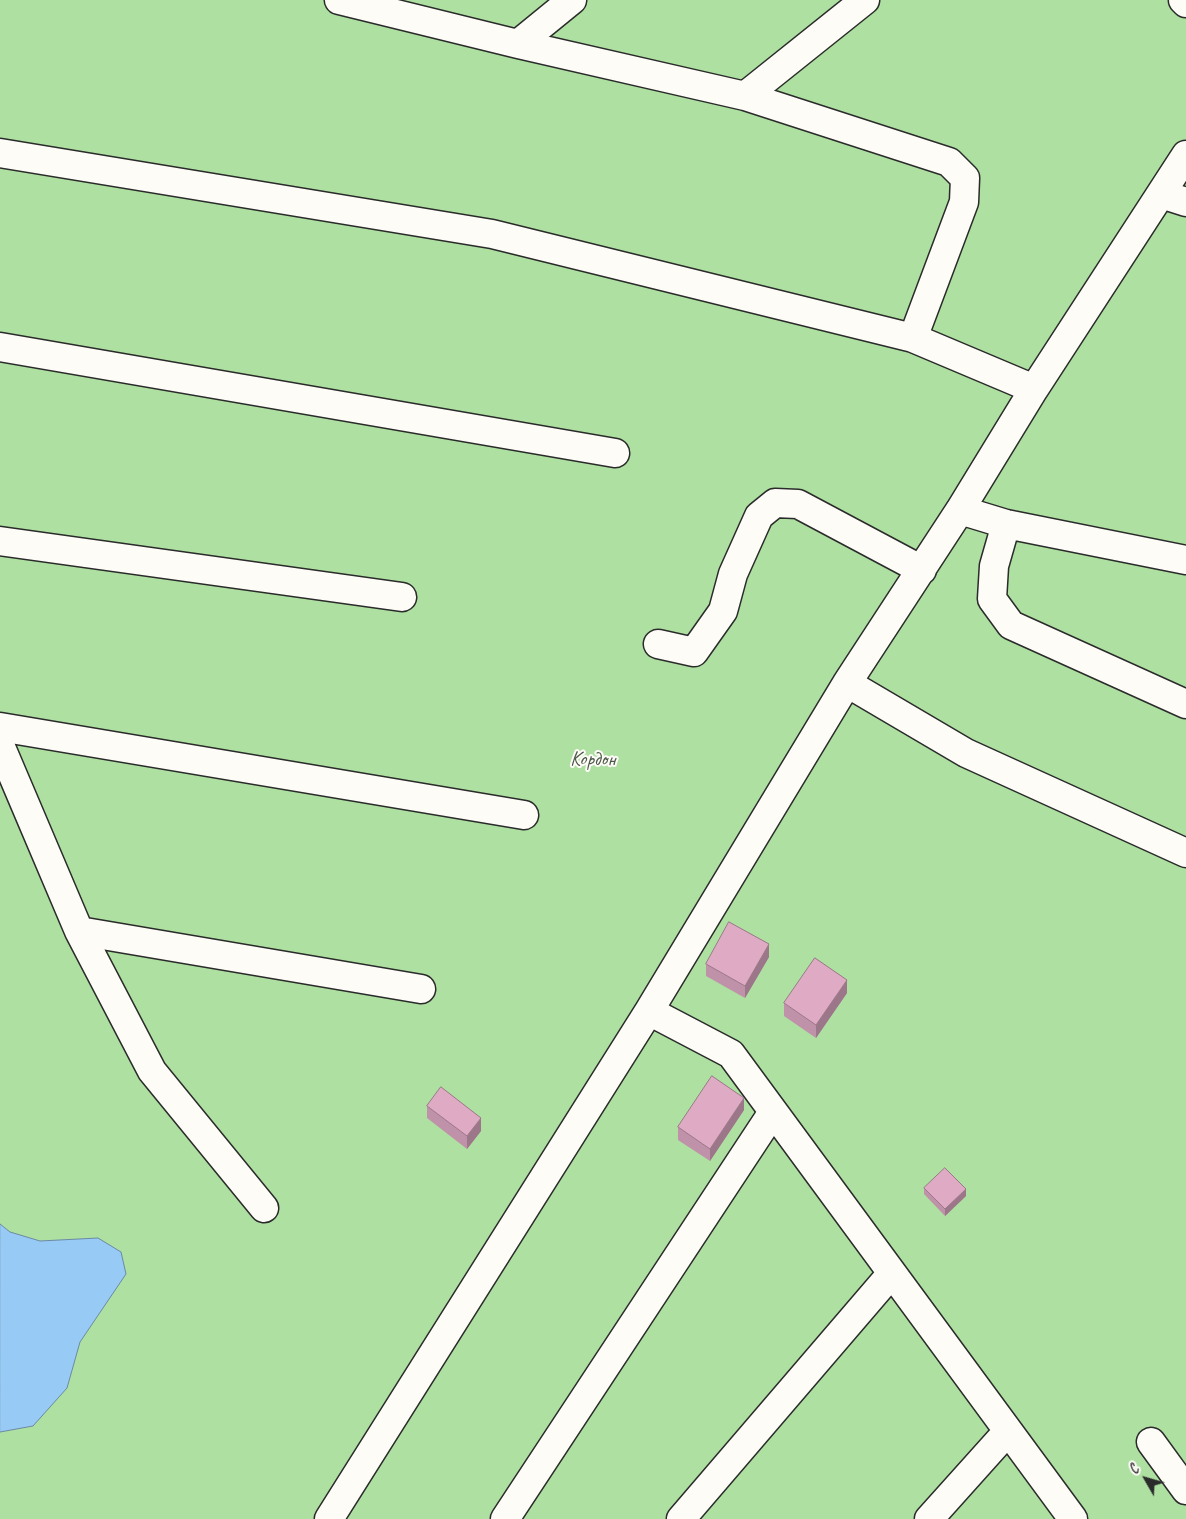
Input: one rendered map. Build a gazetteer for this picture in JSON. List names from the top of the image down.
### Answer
{
  "parks": ["Кордон"],
  "north": "top left"
}
